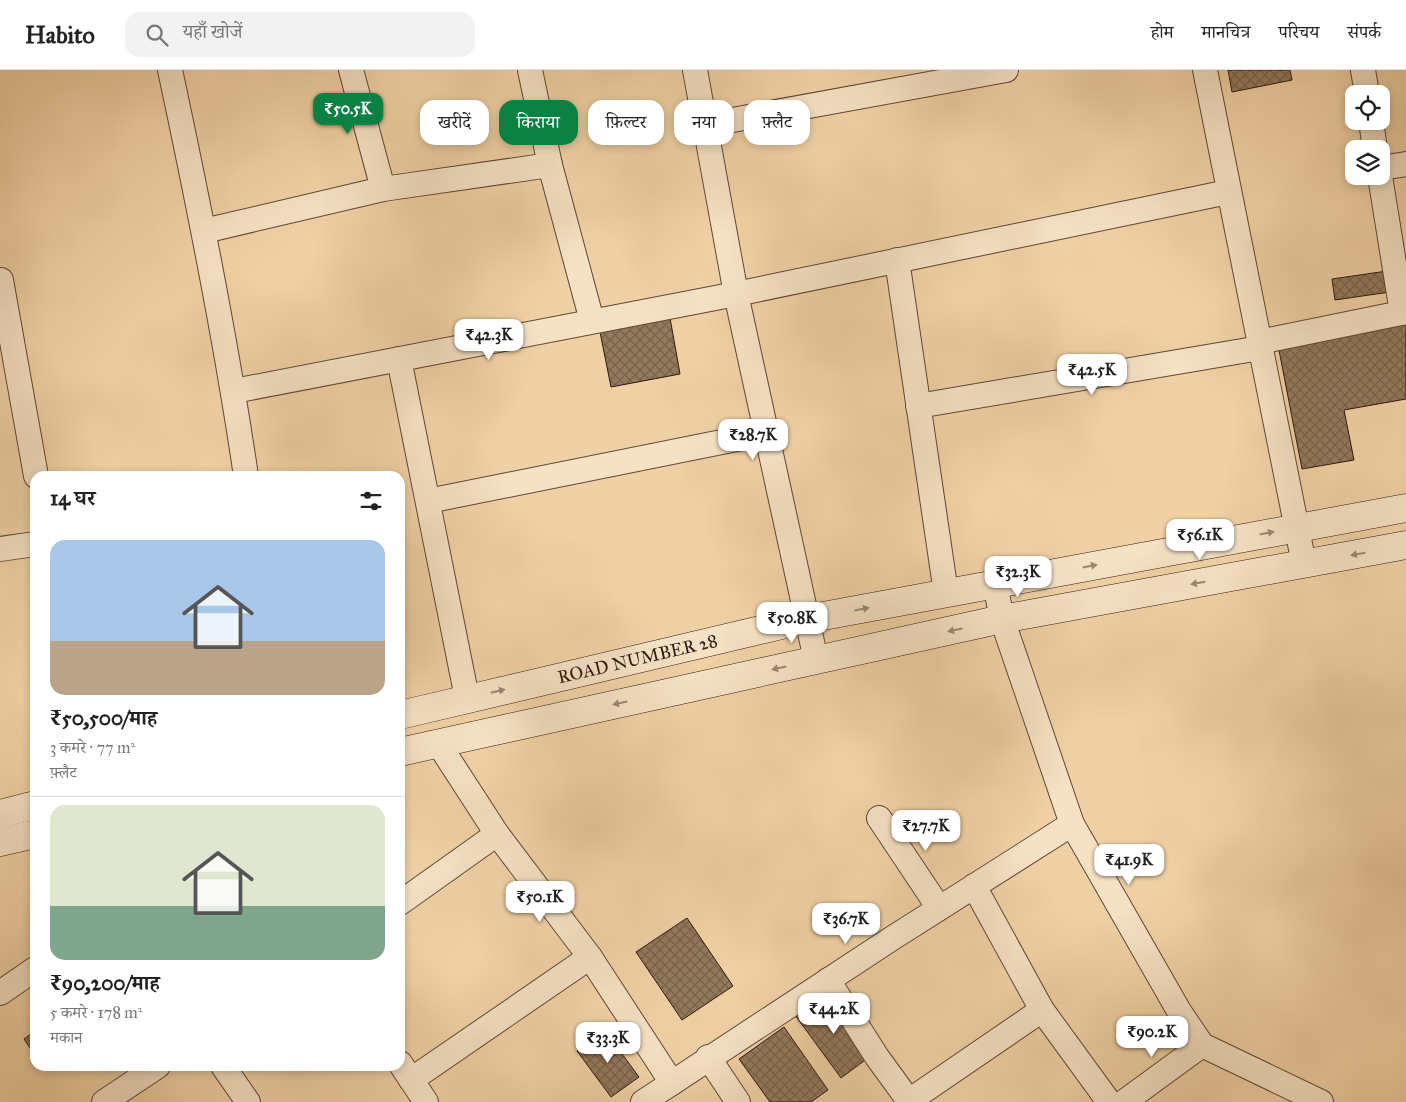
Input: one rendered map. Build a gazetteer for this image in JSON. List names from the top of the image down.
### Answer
{
  "streets": {
    "street": ["ROAD NUMBER 28"]
  },
  "page": {
    "header": "Habito",
    "search": "यहाँ खोजें",
    "nav": [
      "होम",
      "मानचित्र",
      "परिचय",
      "संपर्क"
    ],
    "price": [
      "₹50.5K",
      "₹42.3K",
      "₹42.5K",
      "₹28.7K",
      "₹56.1K",
      "₹32.3K",
      "₹50.8K",
      "₹27.7K",
      "₹41.9K",
      "₹50.1K",
      "₹36.7K",
      "₹44.2K",
      "₹90.2K",
      "₹33.3K"
    ],
    "chip": [
      "खरीदें",
      "किराया",
      "फ़िल्टर",
      "नया",
      "फ़्लैट"
    ],
    "heading": "14 घर",
    "list": [
      {
        "name": "₹50,500/माह",
        "note": "3 कमरे · 77 m² · फ़्लैट"
      },
      {
        "name": "₹90,200/माह",
        "note": "5 कमरे · 178 m² · मकान"
      }
    ]
  }
}
